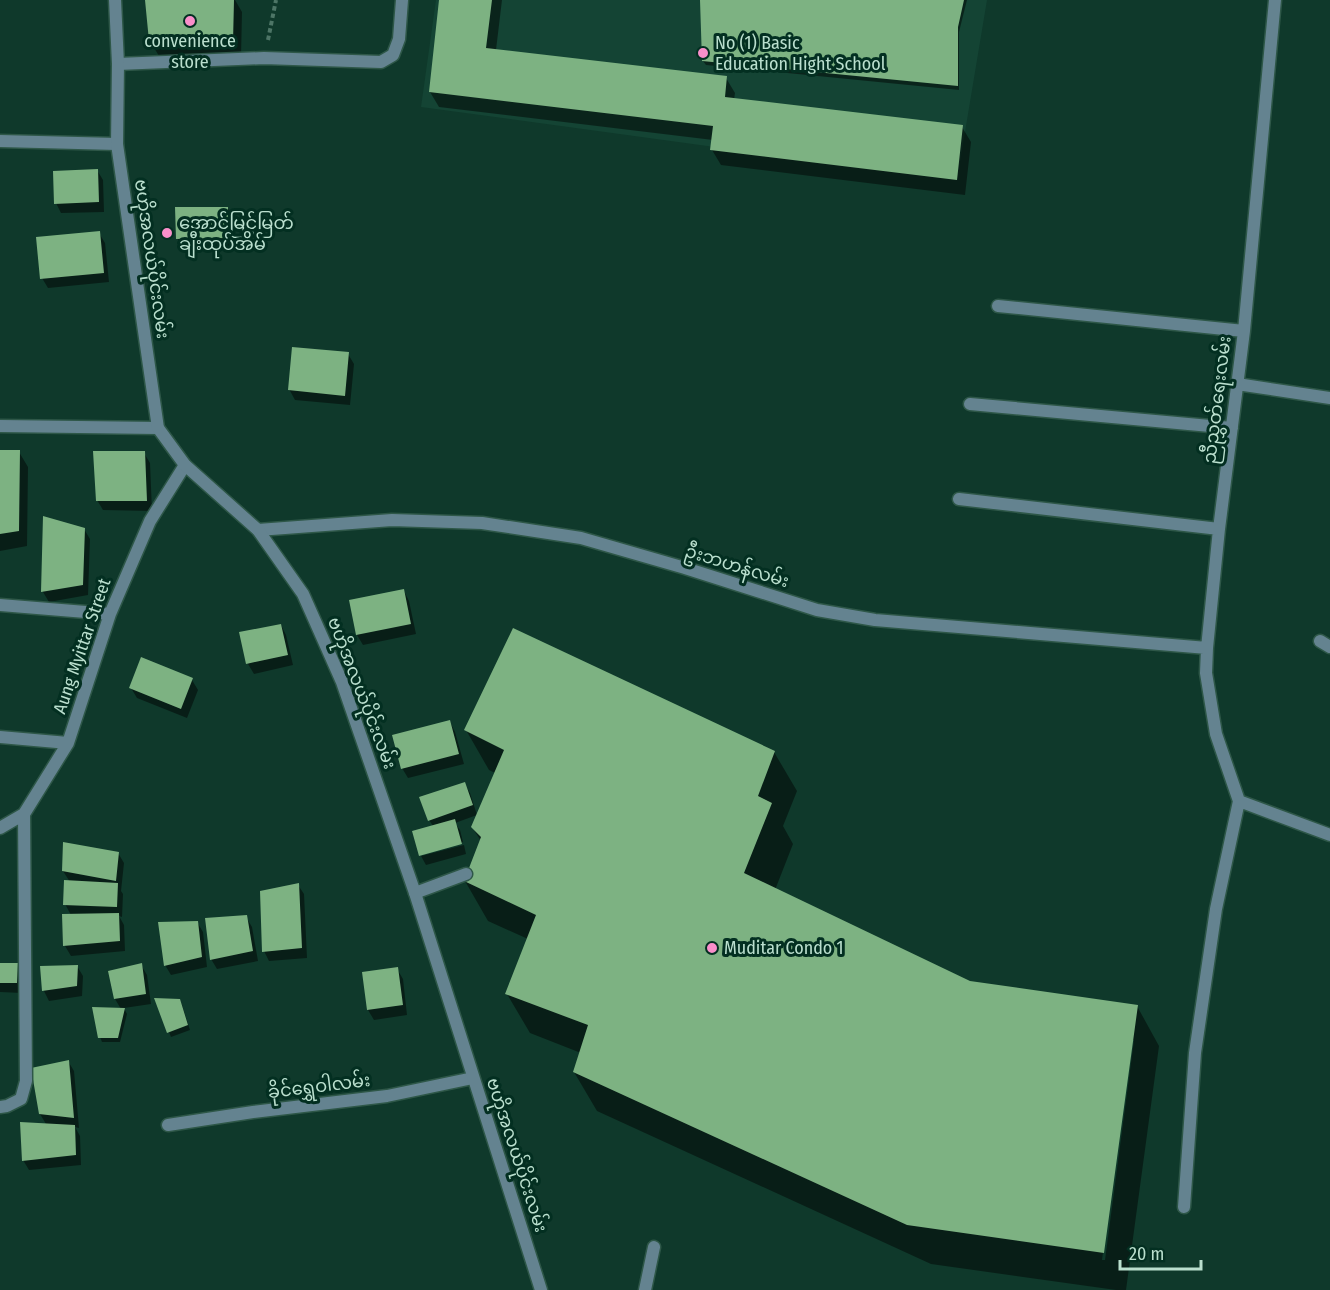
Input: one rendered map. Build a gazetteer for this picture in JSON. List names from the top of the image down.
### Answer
{
  "streets": {
    "street": [
      "ဗဟိုအလယ်ပိုင်းလမ်း",
      "ညီညွှတ်ရေးလမ်း",
      "ဦးဘဟန်လမ်း",
      "Aung Myittar Street",
      "ခိုင်ရွှေဝါလမ်း"
    ]
  },
  "crossings": [
    ["ဗဟိုအလယ်ပိုင်းလမ်း", "ဦးဘဟန်လမ်း"],
    ["ဗဟိုအလယ်ပိုင်းလမ်း", "Aung Myittar Street"],
    ["ဗဟိုအလယ်ပိုင်းလမ်း", "ခိုင်ရွှေဝါလမ်း"],
    ["ညီညွှတ်ရေးလမ်း", "ဦးဘဟန်လမ်း"]
  ],
  "places": [
    "convenience store",
    "No (1) Basic Education Hight School",
    "အောင်မြင့်မြတ် ချီးထုပ်အိမ်",
    "Muditar Condo 1"
  ],
  "scale_bar": "20 m"
}
